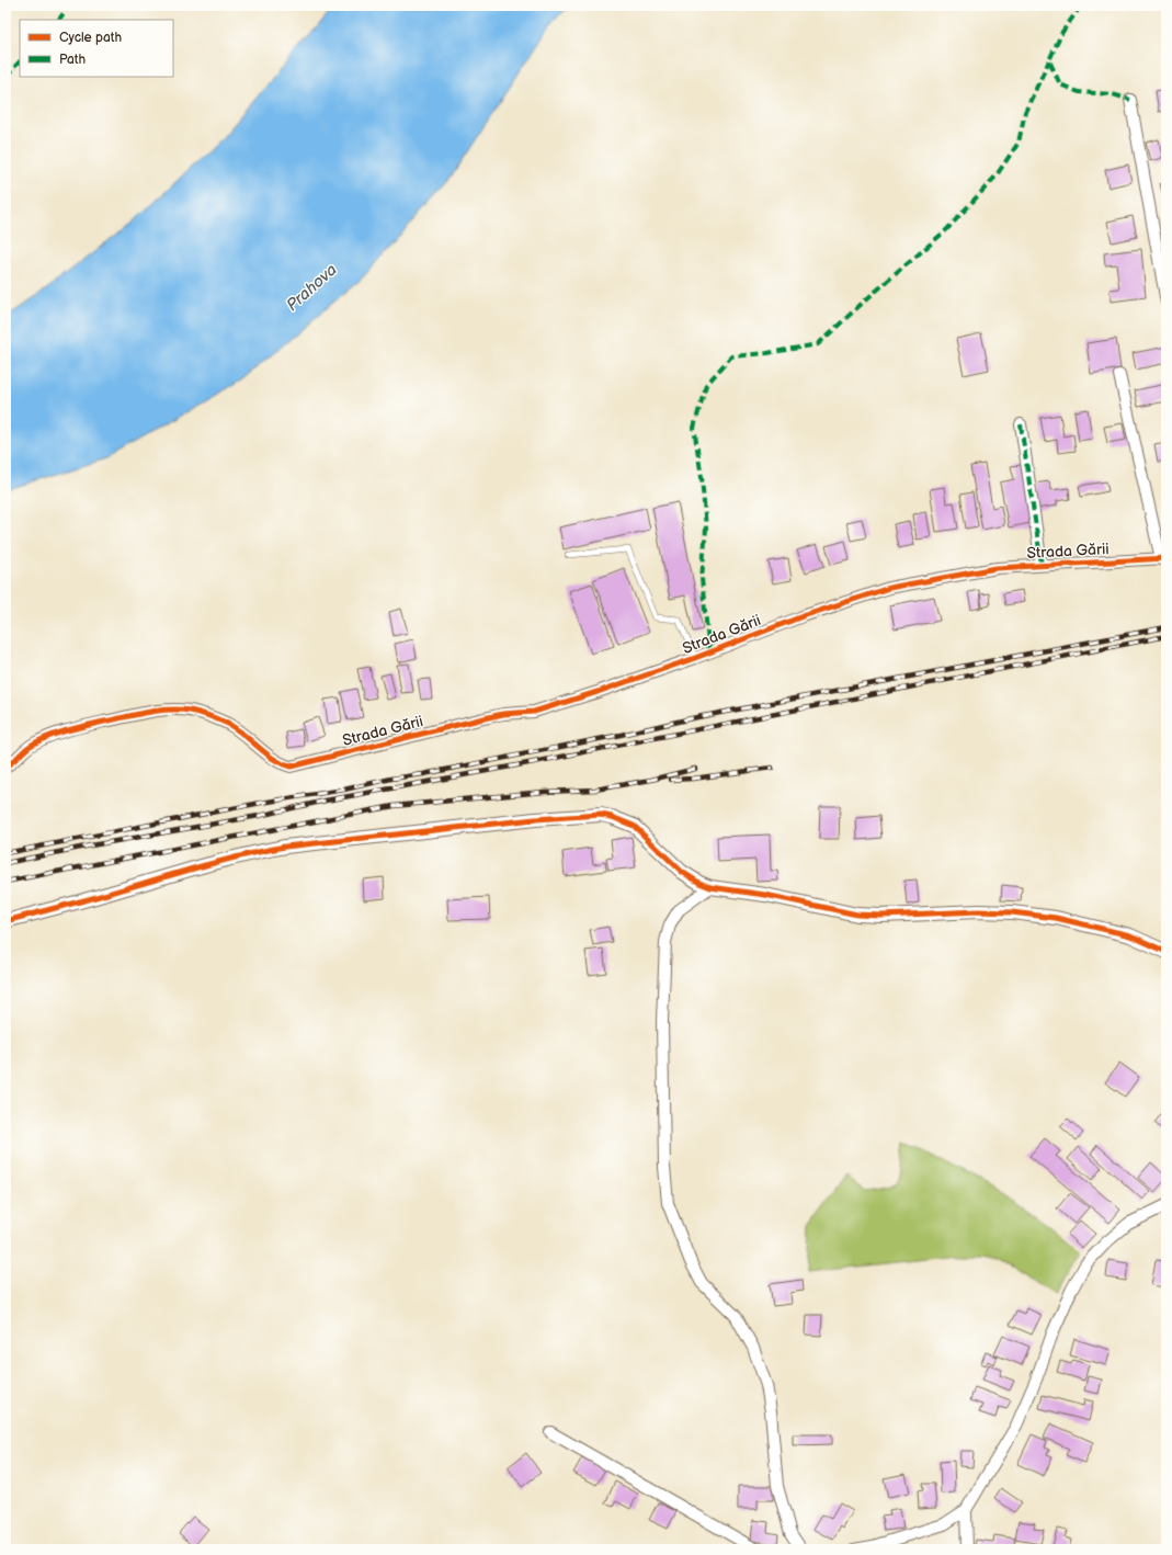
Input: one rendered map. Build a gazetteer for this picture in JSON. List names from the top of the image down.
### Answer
{
  "streets": {
    "street": ["Strada Gării"]
  },
  "water": ["Prahova"],
  "legend": ["Cycle path", "Path"]
}
